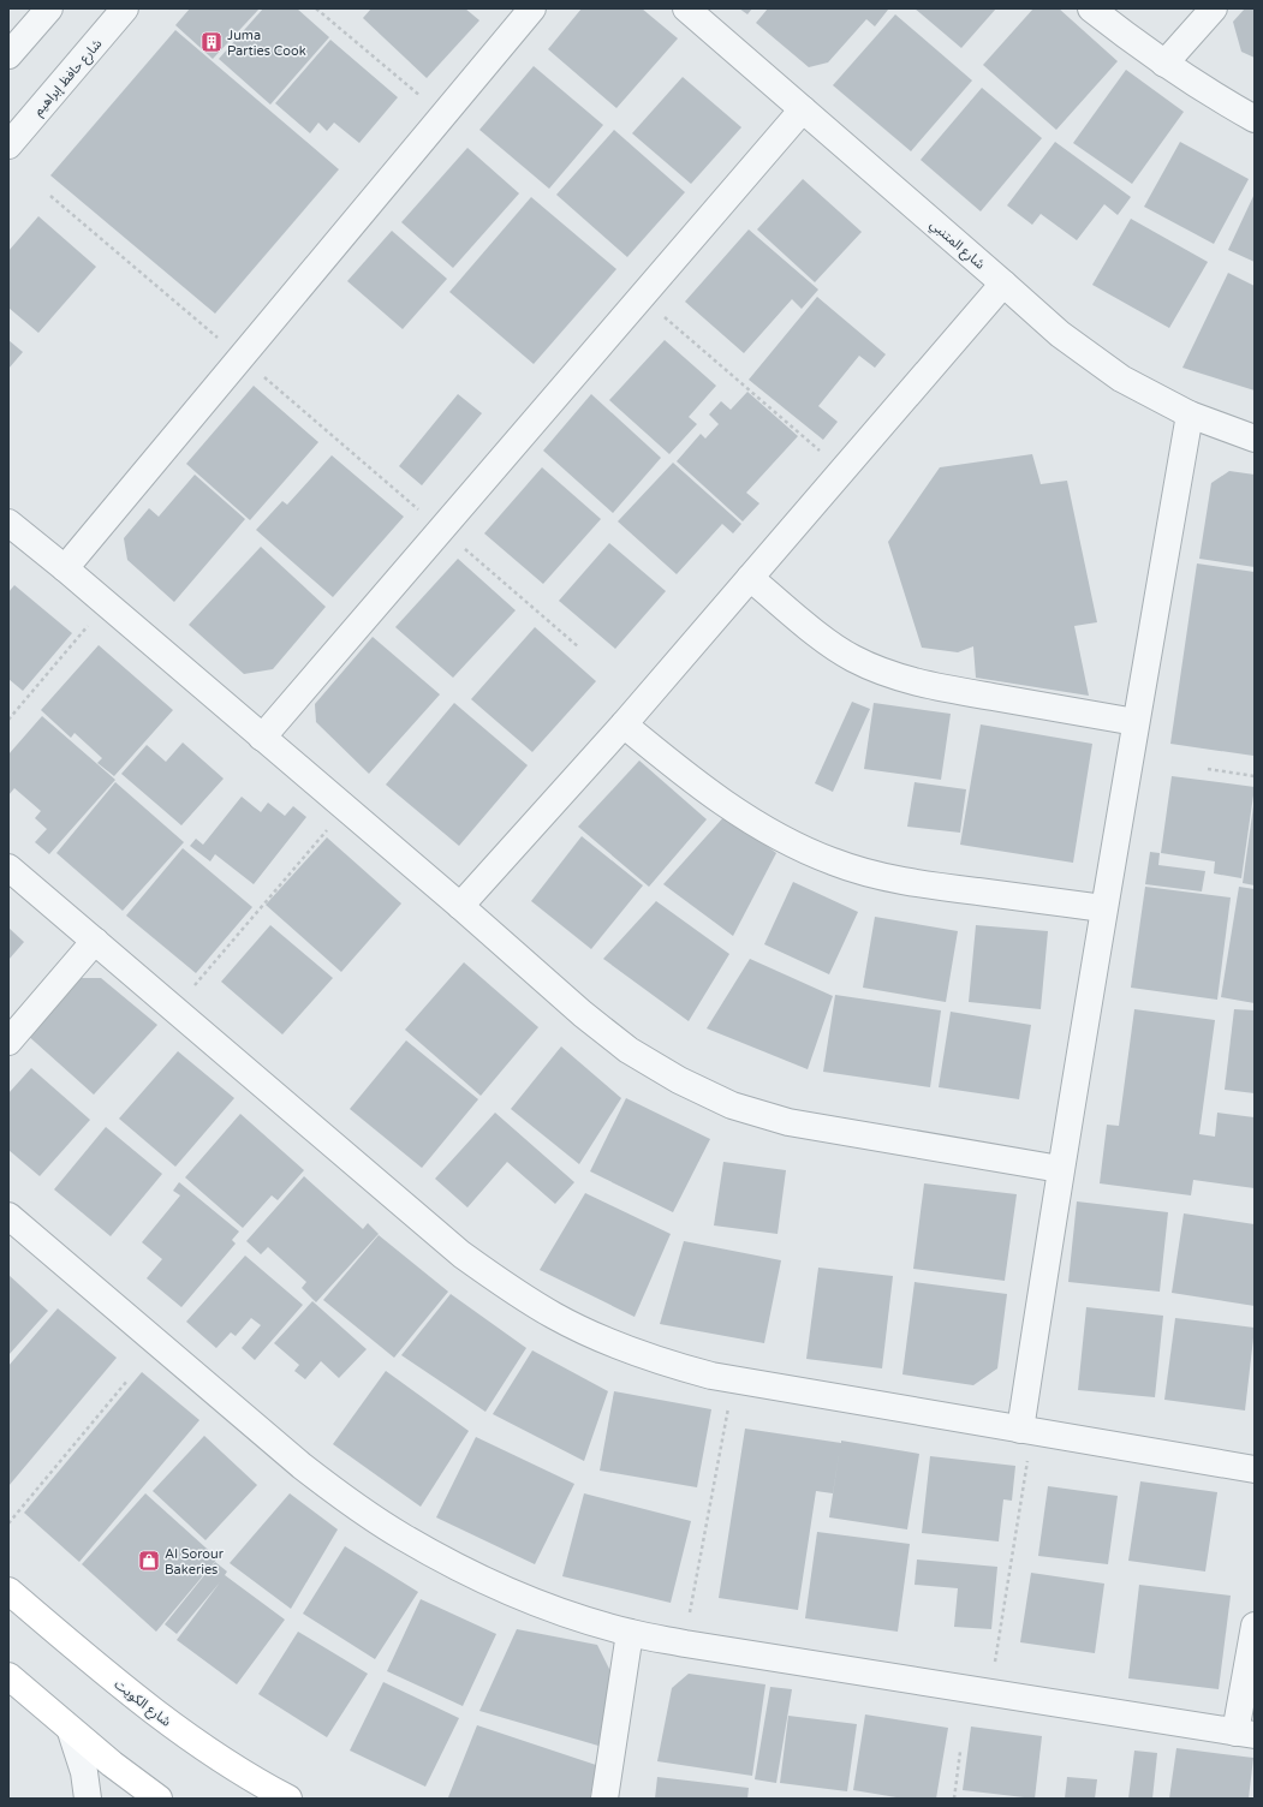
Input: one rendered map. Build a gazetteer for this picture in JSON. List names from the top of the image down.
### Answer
{
  "streets": {
    "main road": ["شارع الكويت"],
    "street": ["شارع حافظ إبراهيم", "شارع المتنبي"]
  },
  "places": {
    "building": ["Juma Parties Cook"],
    "shop": ["Al Sorour Bakeries"]
  }
}
